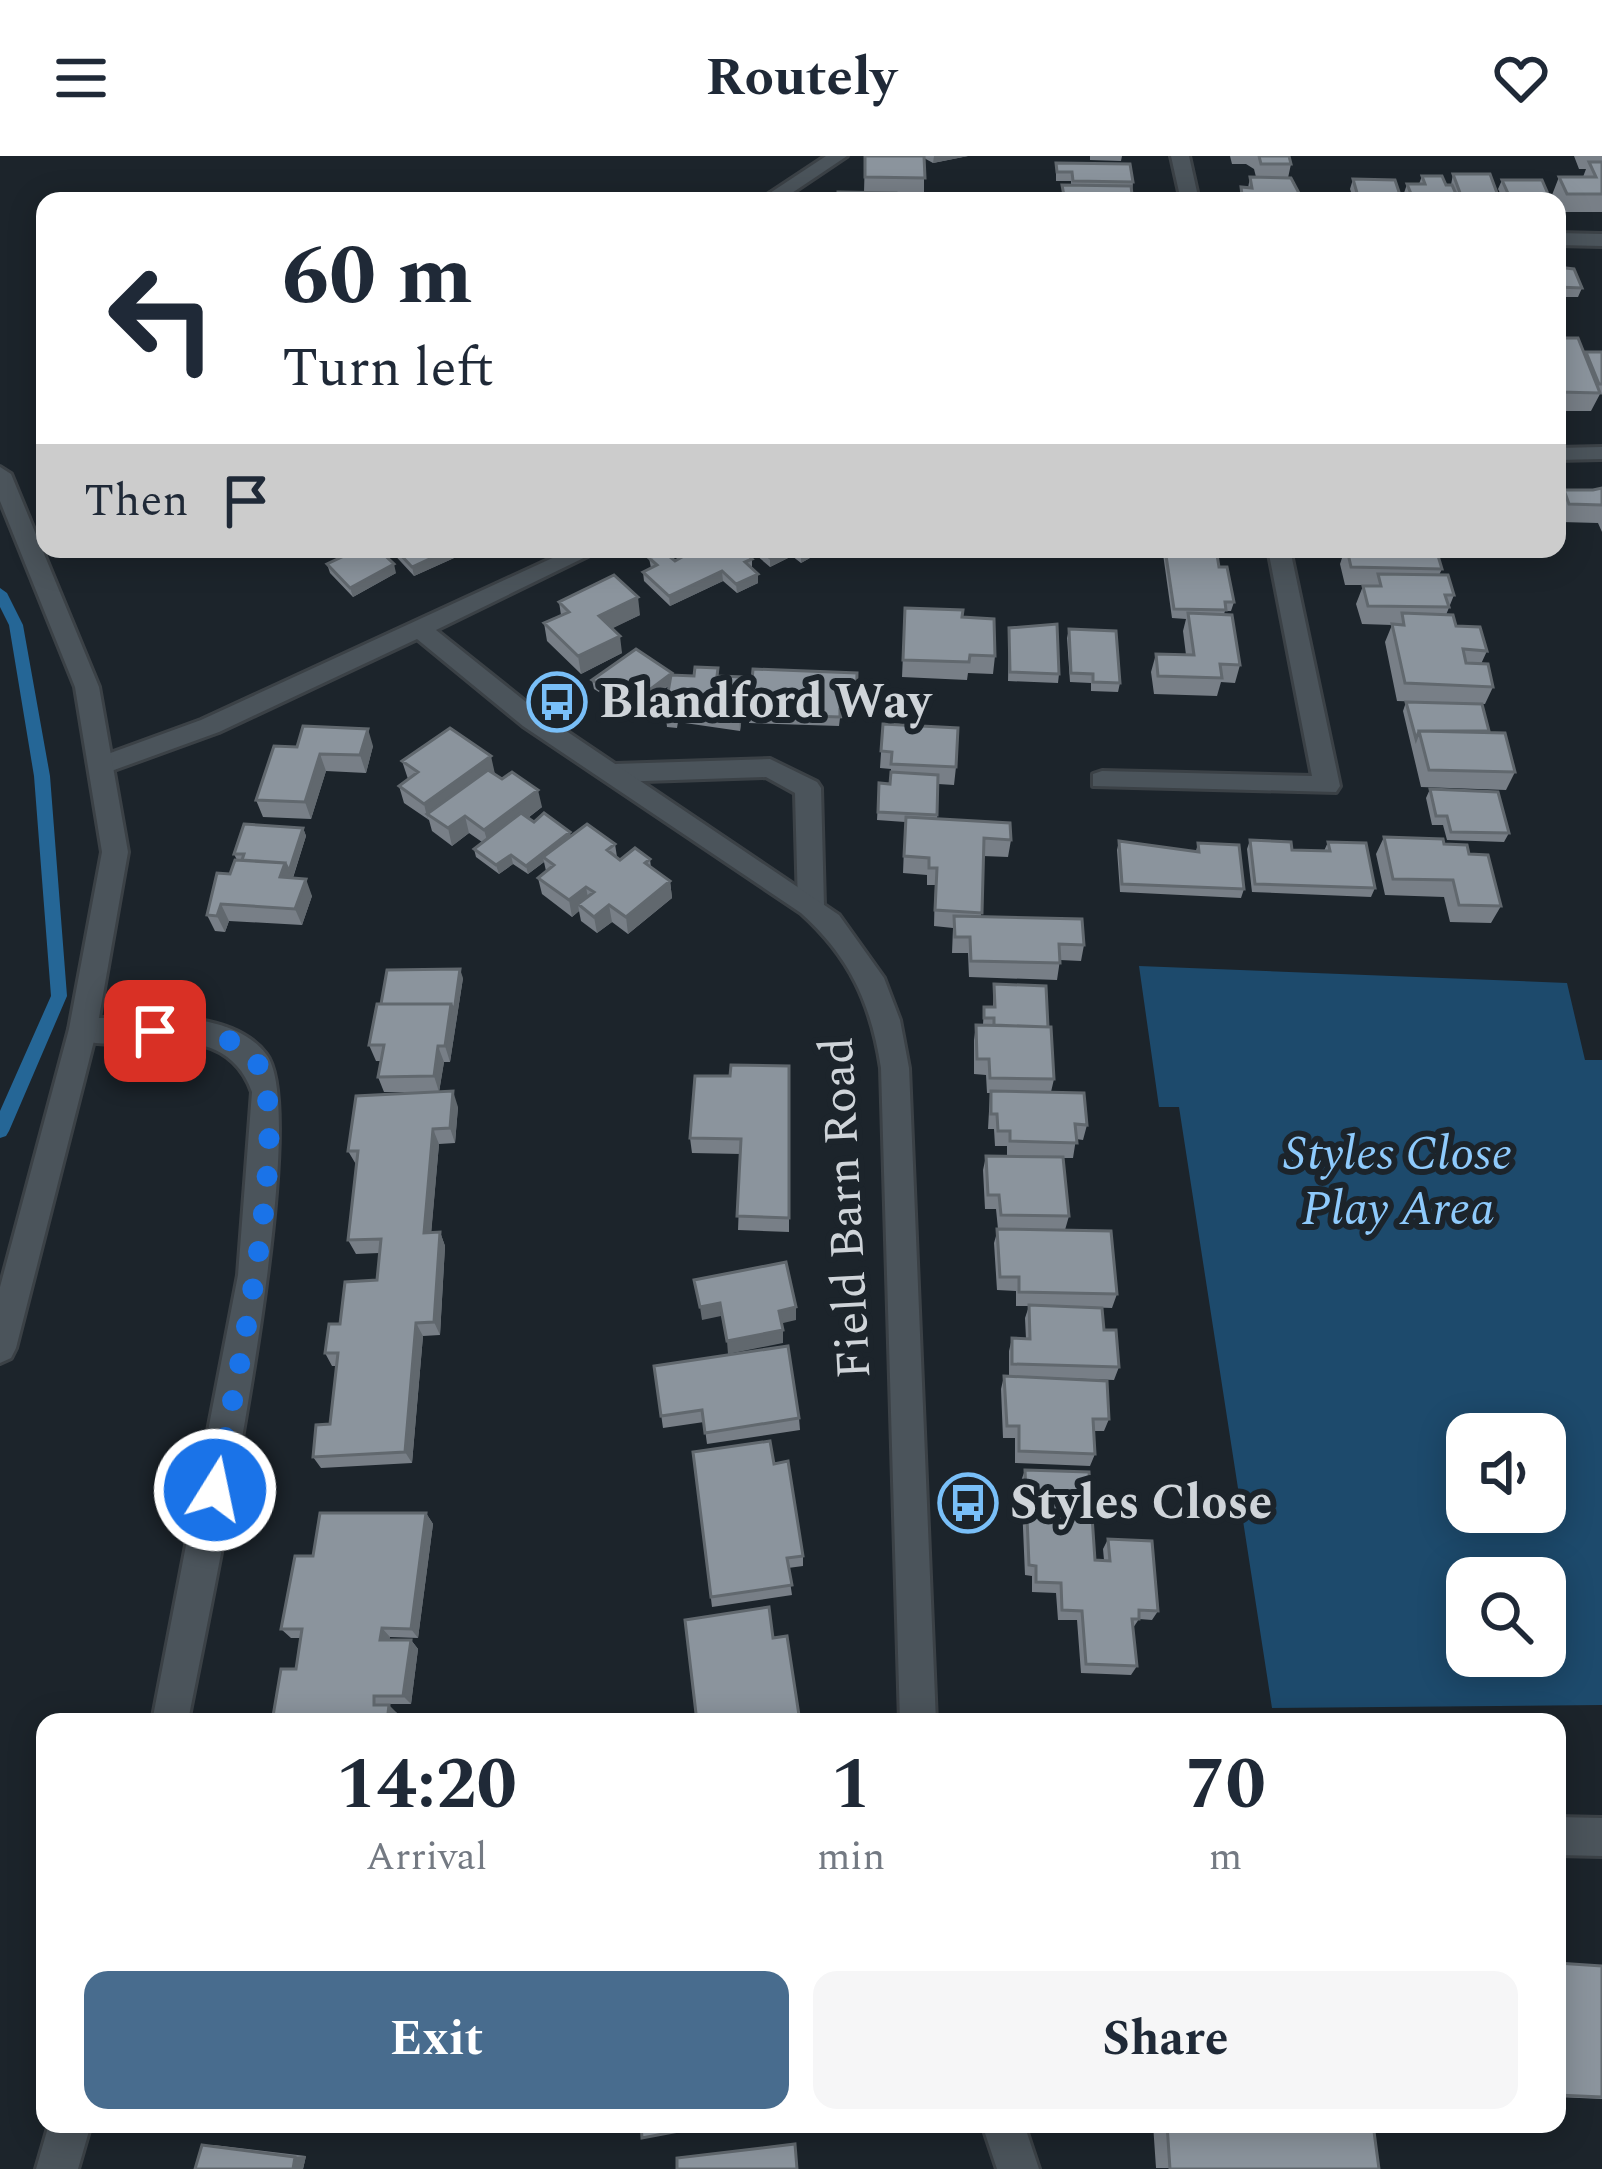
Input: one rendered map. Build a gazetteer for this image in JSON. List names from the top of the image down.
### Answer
{
  "streets": {
    "street": ["Field Barn Road"]
  },
  "parks": ["Styles Close Play Area"],
  "places": {
    "bus stop": ["Blandford Way", "Styles Close"]
  },
  "page": {
    "header": "Routely",
    "turn": ["60 m", "Turn left"],
    "then": "Then",
    "eta": [
      "14:20",
      "Arrival",
      "1",
      "min",
      "70",
      "m"
    ],
    "buttons": ["Exit", "Share"]
  }
}
